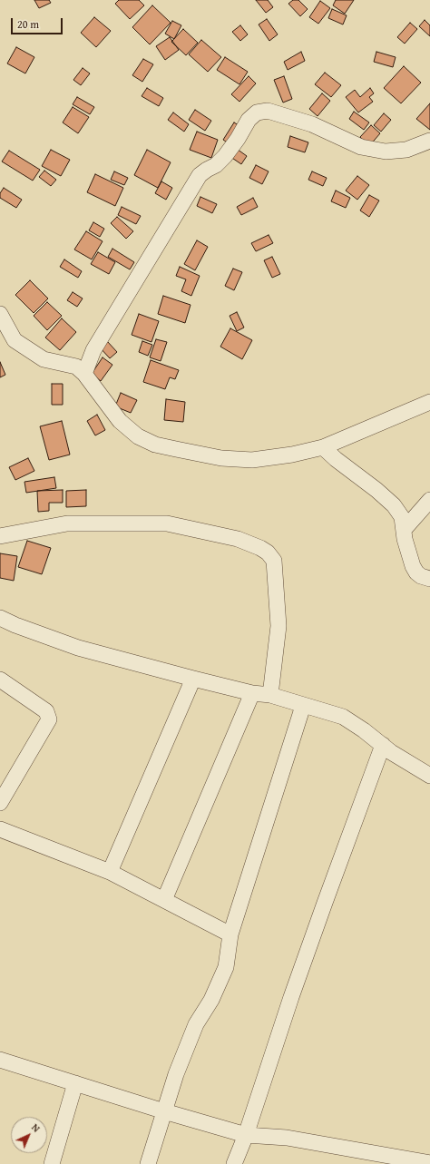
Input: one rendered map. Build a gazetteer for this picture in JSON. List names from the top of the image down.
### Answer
{
  "scale_bar": "20 m",
  "north": "top right"
}
